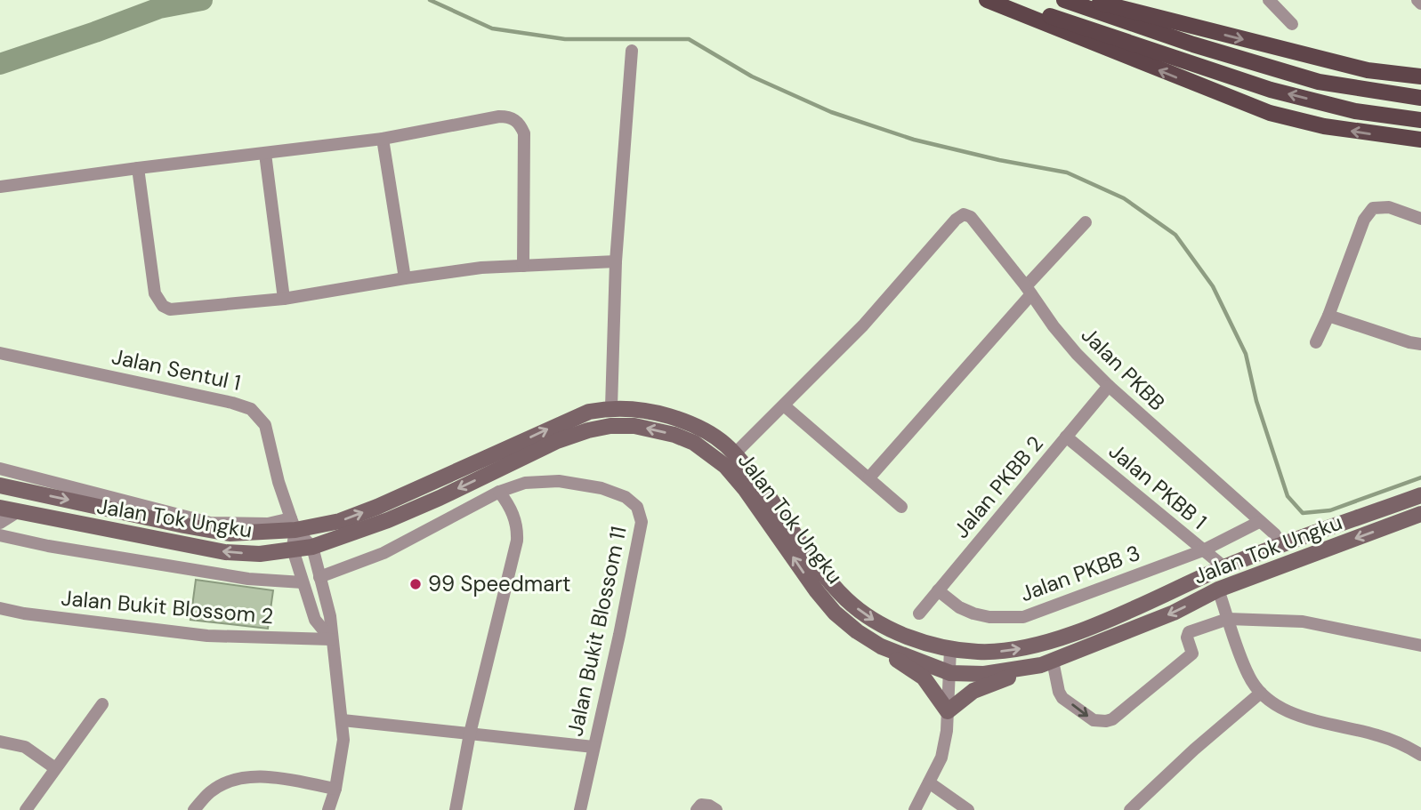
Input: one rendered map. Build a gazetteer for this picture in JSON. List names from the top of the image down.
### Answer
{
  "streets": {
    "main road": ["Jalan Tok Ungku"],
    "street": [
      "Jalan PKBB",
      "Jalan Sentul 1",
      "Jalan PKBB 1",
      "Jalan PKBB 2",
      "Jalan PKBB 3",
      "Jalan Bukit Blossom 2",
      "Jalan Bukit Blossom 11"
    ]
  },
  "crossings": [
    ["Jalan PKBB", "Jalan PKBB 2"],
    ["Jalan PKBB", "Jalan Tok Ungku"],
    ["Jalan PKBB", "Jalan PKBB 3"],
    ["Jalan Sentul 1", "Jalan Tok Ungku"],
    ["Jalan PKBB 1", "Jalan PKBB 2"],
    ["Jalan PKBB 1", "Jalan Tok Ungku"],
    ["Jalan PKBB 1", "Jalan PKBB 3"],
    ["Jalan PKBB 2", "Jalan PKBB 3"]
  ],
  "places": ["99 Speedmart"]
}
